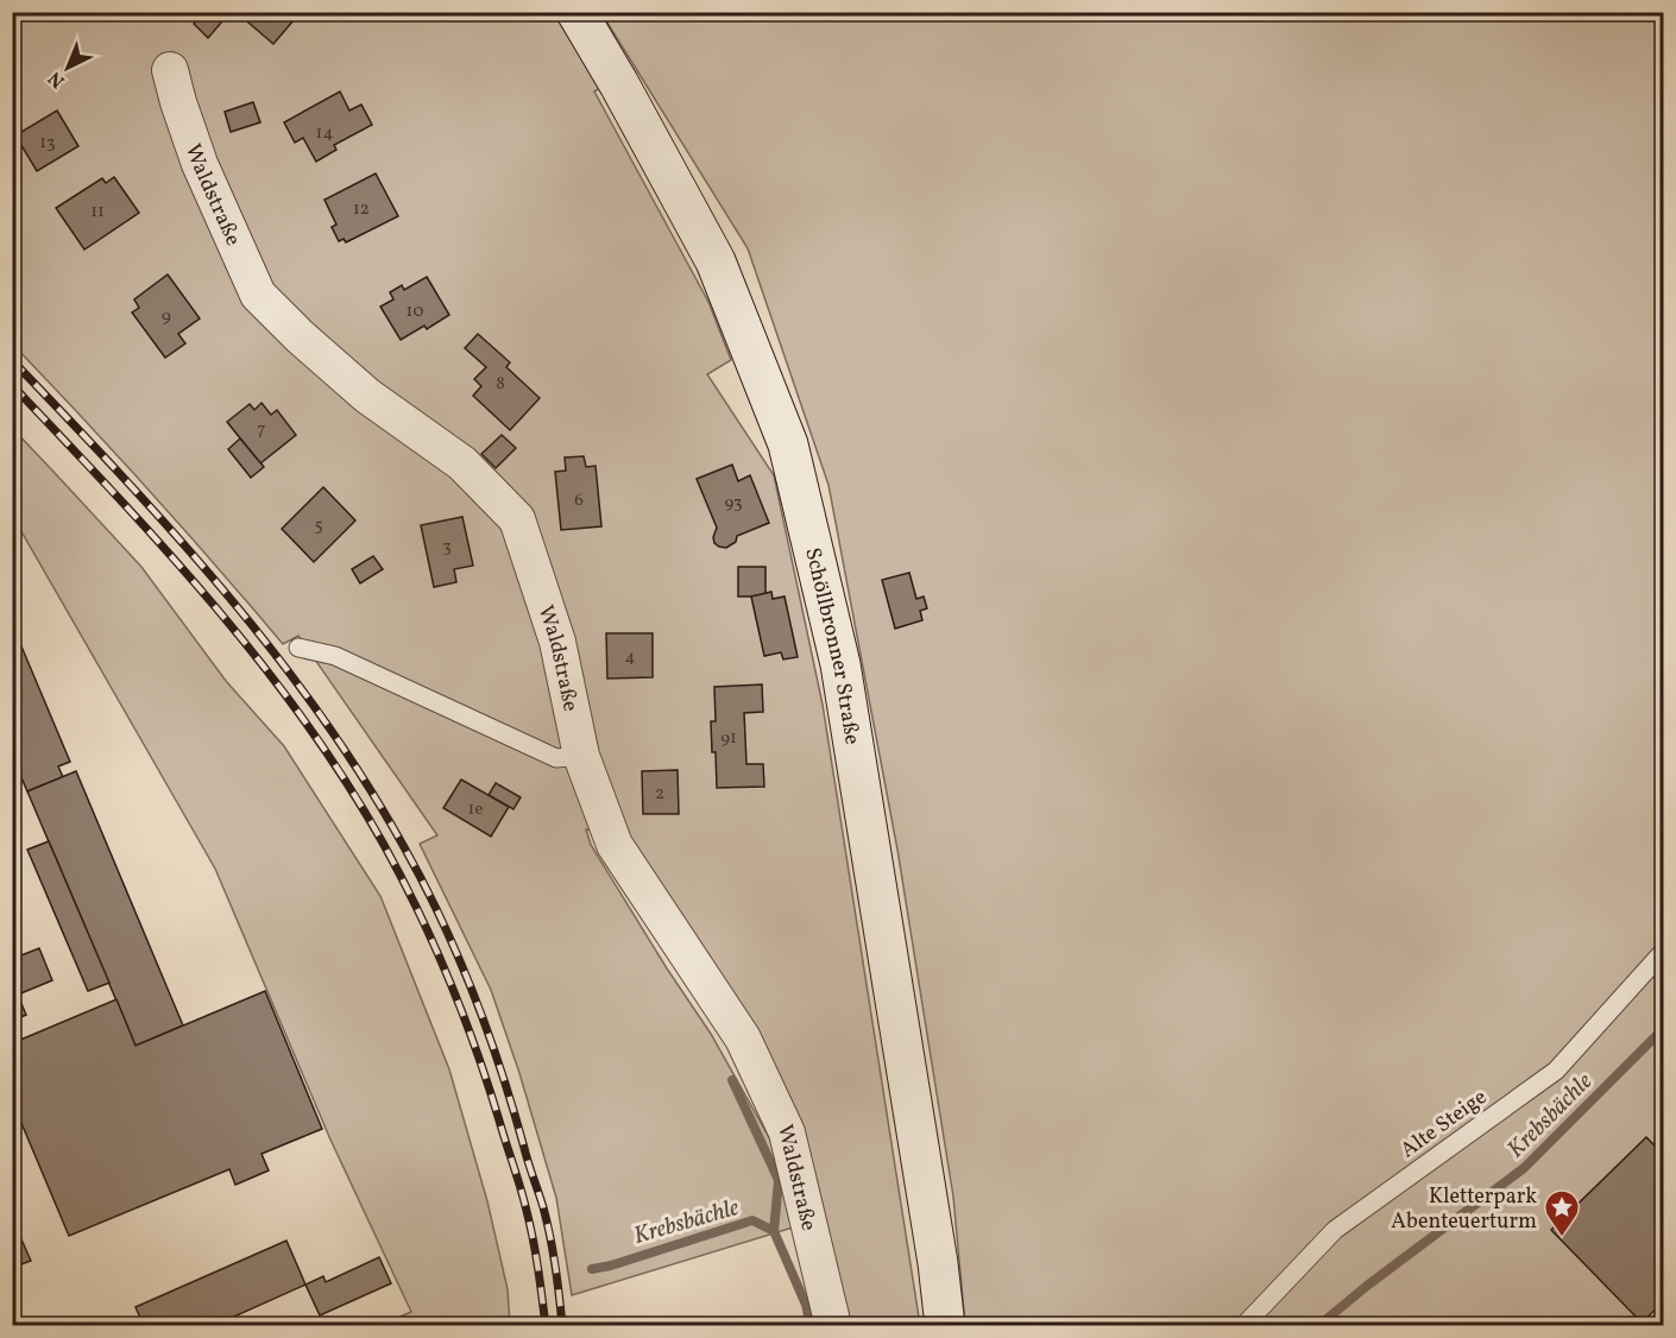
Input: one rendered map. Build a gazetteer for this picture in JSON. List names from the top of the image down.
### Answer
{
  "streets": {
    "main road": ["Schöllbronner Straße"],
    "street": ["Waldstraße"],
    "lane": ["Alte Steige"]
  },
  "water": ["Krebsbächle"],
  "places": {
    "place": ["Kletterpark Abenteuerturm"]
  },
  "house_numbers": [
    "14",
    "13",
    "12",
    "11",
    "10",
    "9",
    "8",
    "7",
    "6",
    "93",
    "5",
    "3",
    "4",
    "91",
    "2",
    "1e"
  ],
  "north": "bottom left"
}
